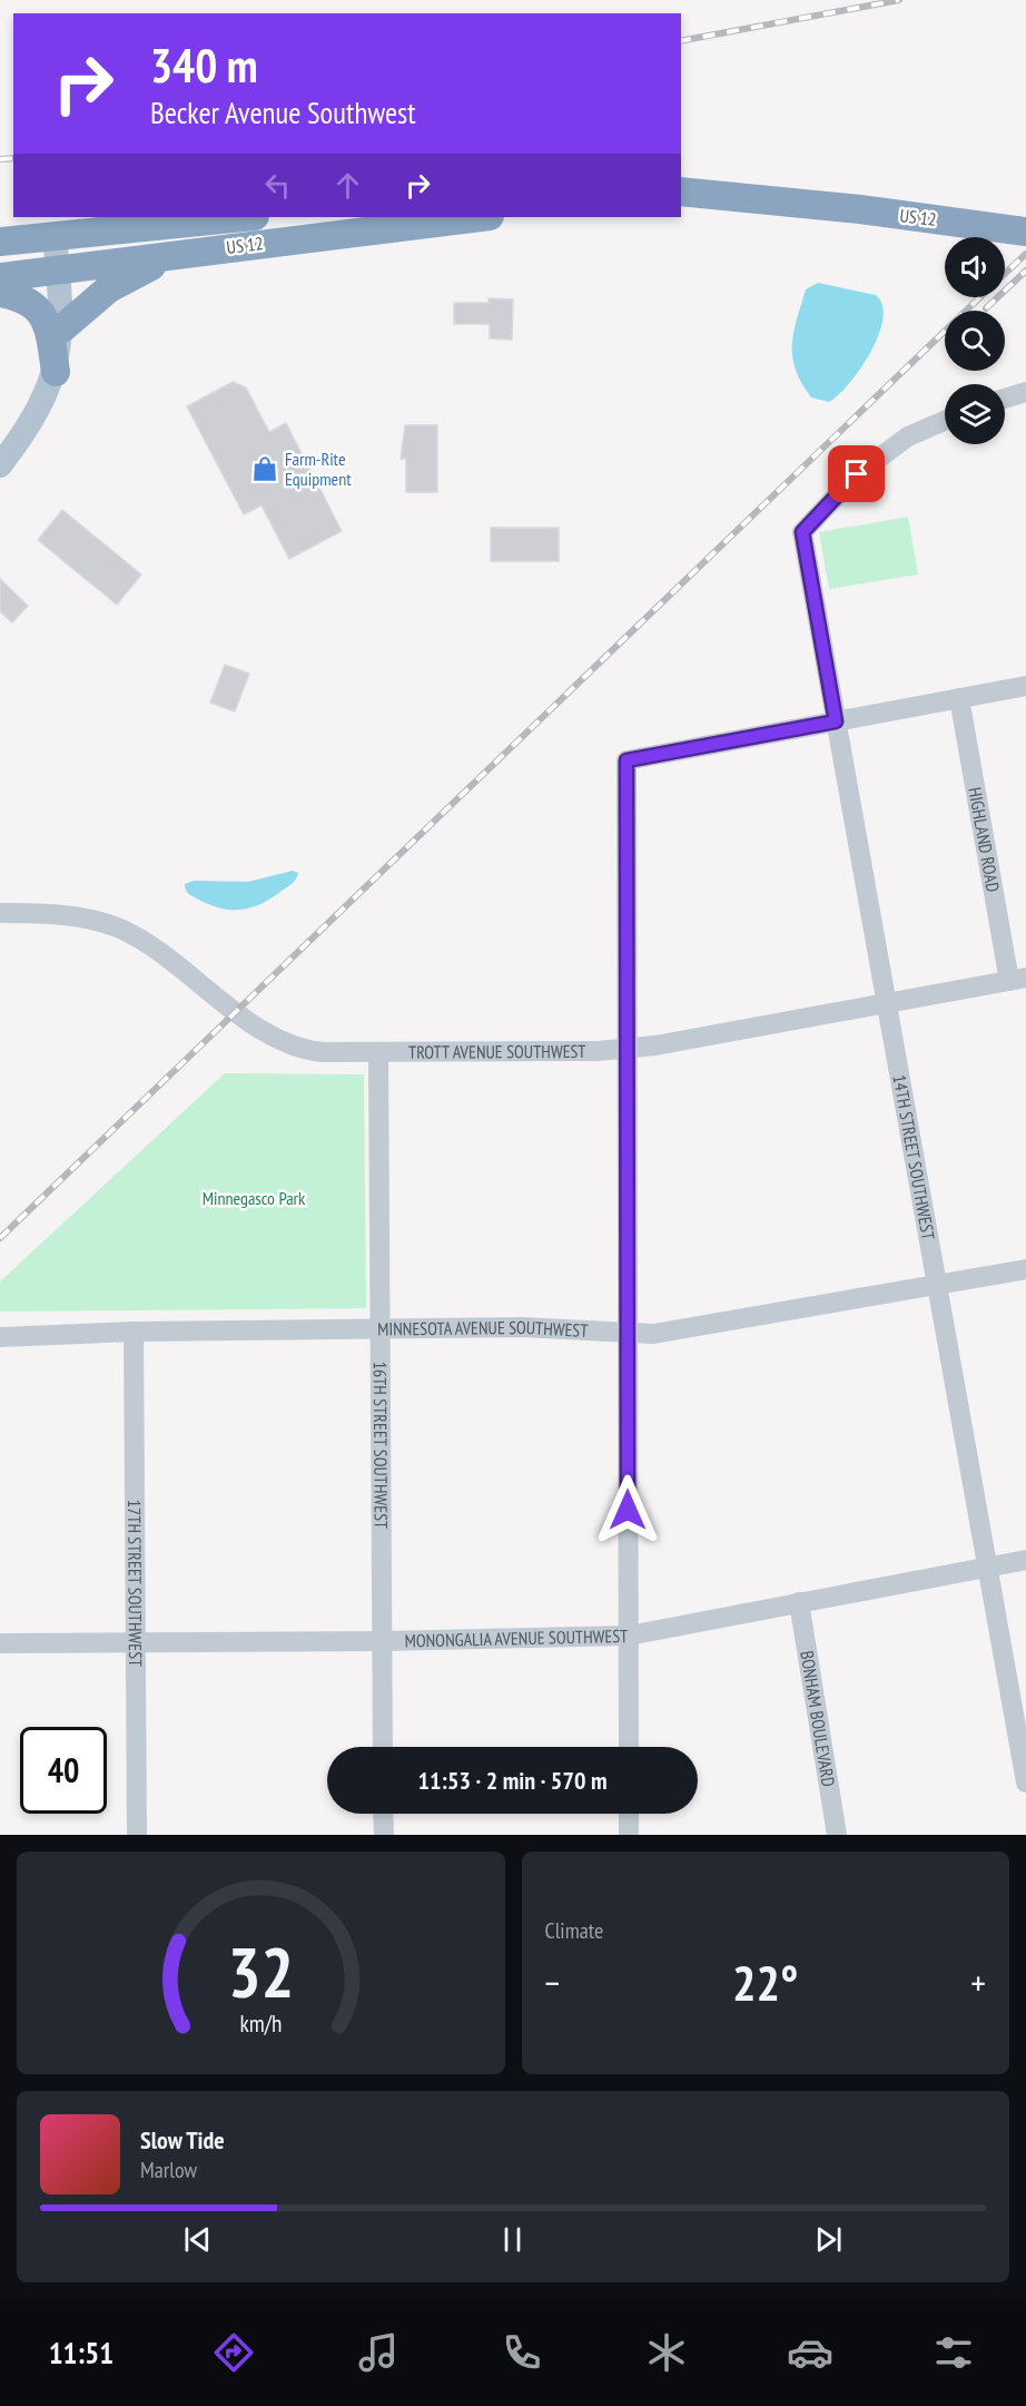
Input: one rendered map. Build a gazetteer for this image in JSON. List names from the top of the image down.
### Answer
{
  "streets": {
    "highway": ["US 12"],
    "street": [
      "HIGHLAND ROAD",
      "TROTT AVENUE SOUTHWEST",
      "14TH STREET SOUTHWEST",
      "MINNESOTA AVENUE SOUTHWEST",
      "16TH STREET SOUTHWEST",
      "17TH STREET SOUTHWEST",
      "MONONGALIA AVENUE SOUTHWEST",
      "BONHAM BOULEVARD"
    ]
  },
  "crossings": [
    ["HIGHLAND ROAD", "TROTT AVENUE SOUTHWEST"],
    ["TROTT AVENUE SOUTHWEST", "14TH STREET SOUTHWEST"],
    ["TROTT AVENUE SOUTHWEST", "16TH STREET SOUTHWEST"],
    ["14TH STREET SOUTHWEST", "MINNESOTA AVENUE SOUTHWEST"],
    ["14TH STREET SOUTHWEST", "MONONGALIA AVENUE SOUTHWEST"],
    ["MINNESOTA AVENUE SOUTHWEST", "16TH STREET SOUTHWEST"],
    ["MINNESOTA AVENUE SOUTHWEST", "17TH STREET SOUTHWEST"],
    ["16TH STREET SOUTHWEST", "MONONGALIA AVENUE SOUTHWEST"],
    ["17TH STREET SOUTHWEST", "MONONGALIA AVENUE SOUTHWEST"],
    ["MONONGALIA AVENUE SOUTHWEST", "BONHAM BOULEVARD"]
  ],
  "parks": ["Minnegasco Park"],
  "places": {
    "shop": ["Farm-Rite Equipment"]
  },
  "page": {
    "turn": ["340 m", "Becker Avenue Southwest"],
    "limit": "40",
    "trip": "11:53 · 2 min · 570 m",
    "tile": "Climate",
    "heat": ["−", "22°", "+"],
    "song": ["Slow Tide", "Marlow"],
    "tabs": "11:51",
    "gauge": ["32", "km/h"]
  }
}
